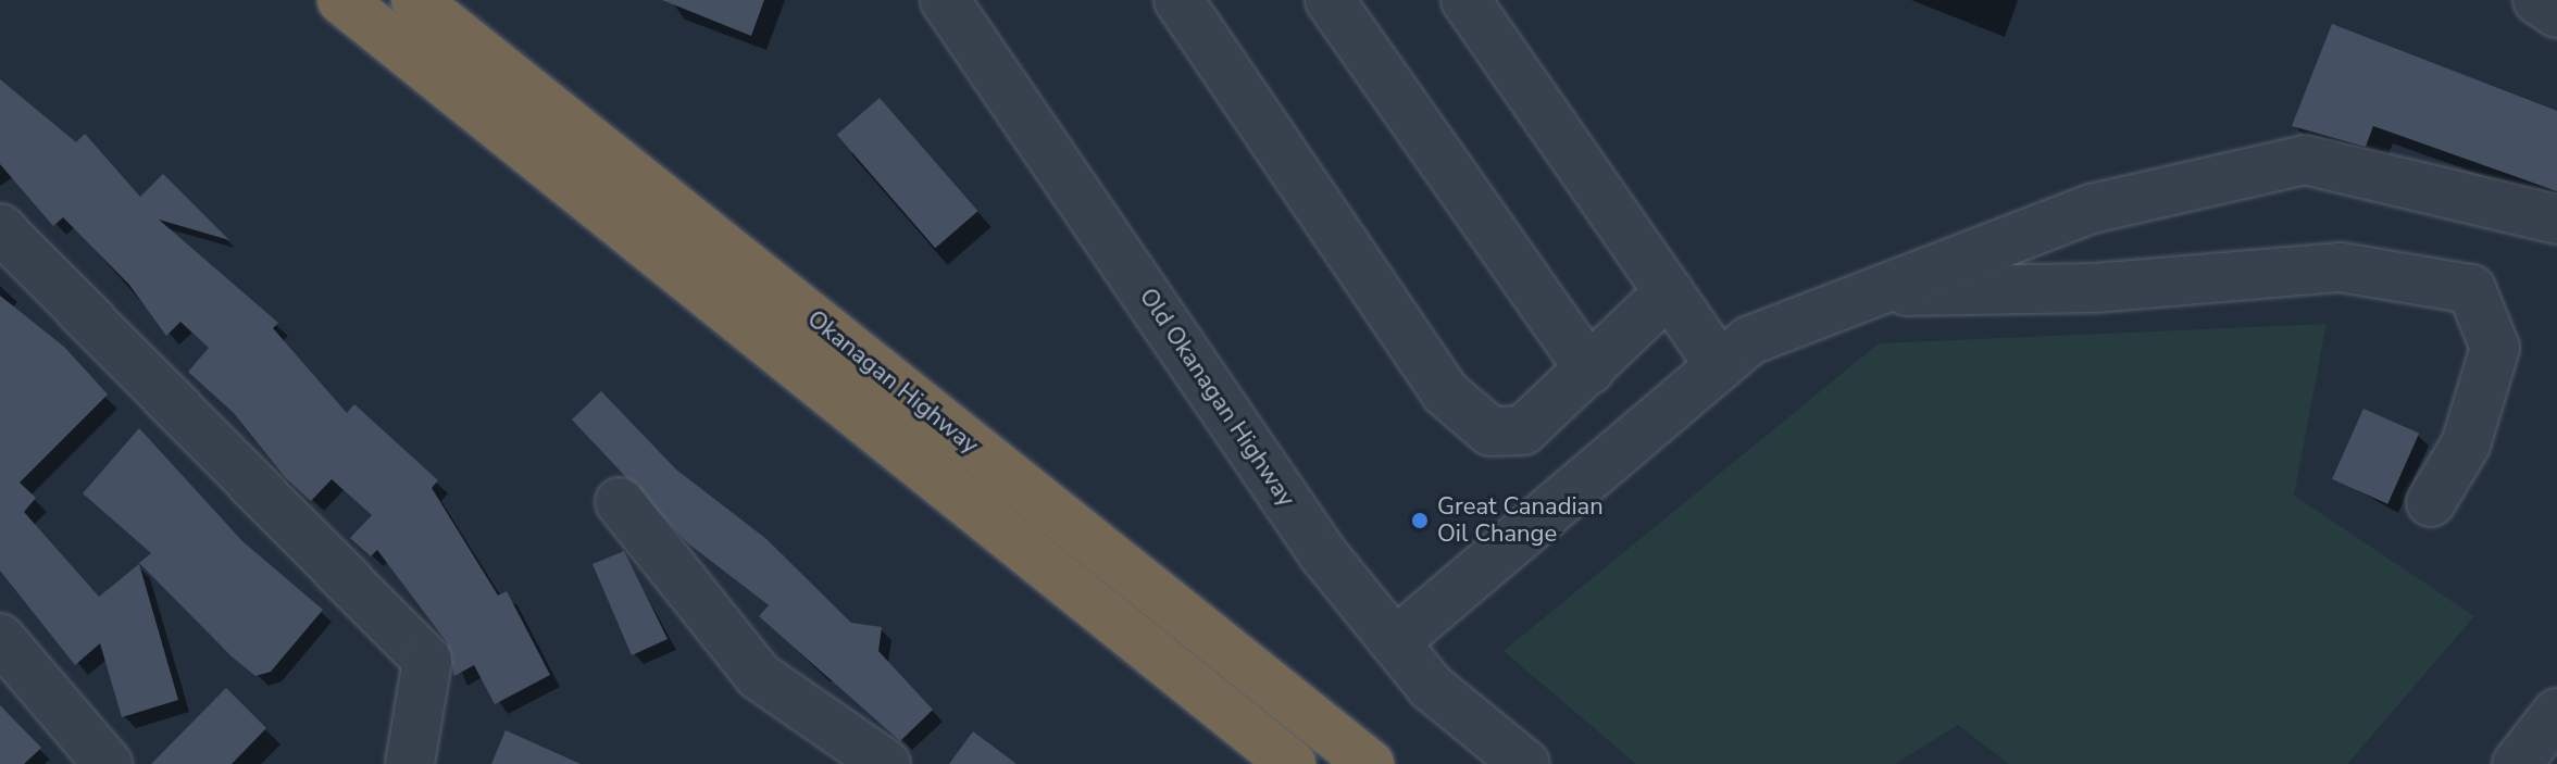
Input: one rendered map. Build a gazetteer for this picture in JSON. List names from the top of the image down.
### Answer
{
  "streets": {
    "highway": ["Okanagan Highway"],
    "street": ["Old Okanagan Highway"]
  },
  "places": ["Great Canadian Oil Change"]
}
